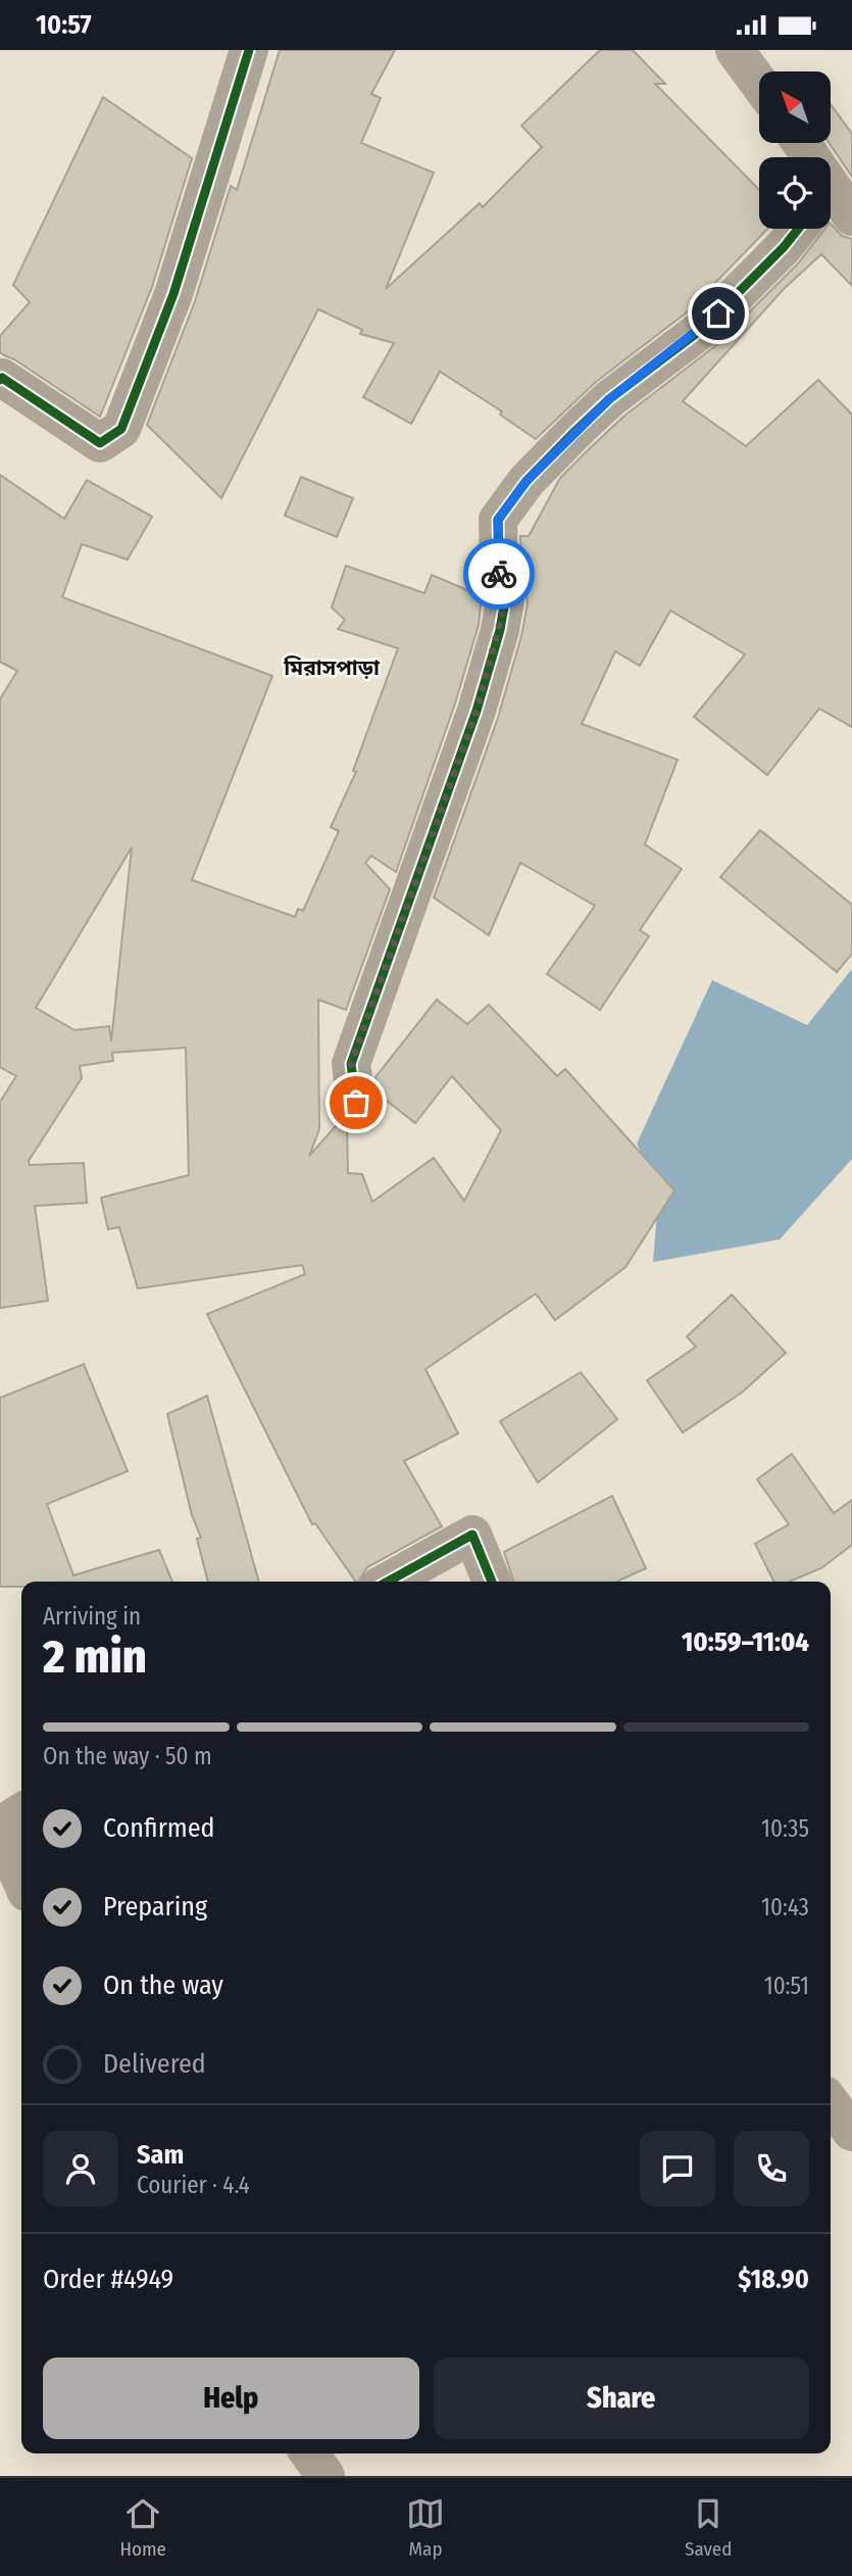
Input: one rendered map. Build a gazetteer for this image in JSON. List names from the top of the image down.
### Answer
{
  "districts": ["মিরাসপাড়া"],
  "north": "top left",
  "page": {
    "status": "10:57",
    "heading": ["2 min", "Arriving in", "10:59–11:04"],
    "panel": [
      "Sam",
      "Courier · 4.4",
      "Order #4949",
      "$18.90"
    ],
    "bar": "On the way · 50 m",
    "list": [
      ["Confirmed", "10:35"],
      ["Preparing", "10:43"],
      ["On the way", "10:51"],
      "Delivered"
    ],
    "buttons": ["Help", "Share"],
    "tabs": ["Home", "Map", "Saved"]
  }
}
